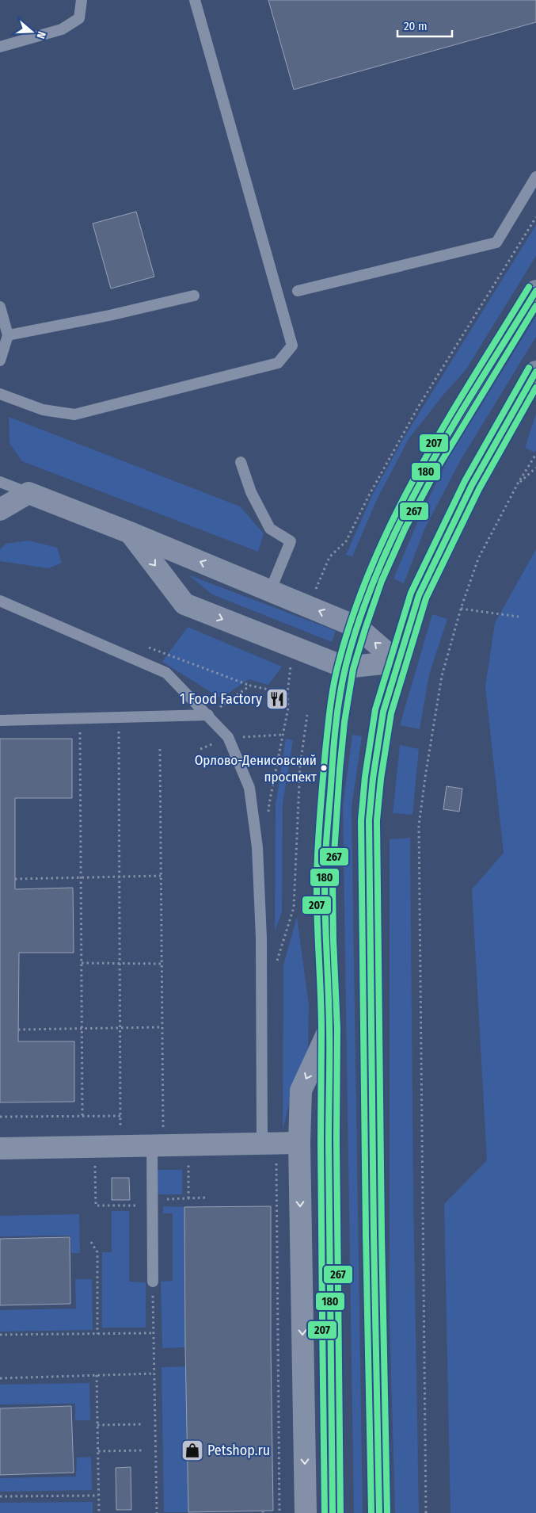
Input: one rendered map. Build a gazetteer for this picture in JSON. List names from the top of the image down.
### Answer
{
  "places": {
    "restaurant": ["1 Food Factory"],
    "other": ["Орлово-Денисовский проспект"],
    "shop": ["Petshop.ru"]
  },
  "lines": ["transit line 207", "transit line 180", "transit line 267"],
  "scale_bar": "20 m",
  "north": "right"
}
